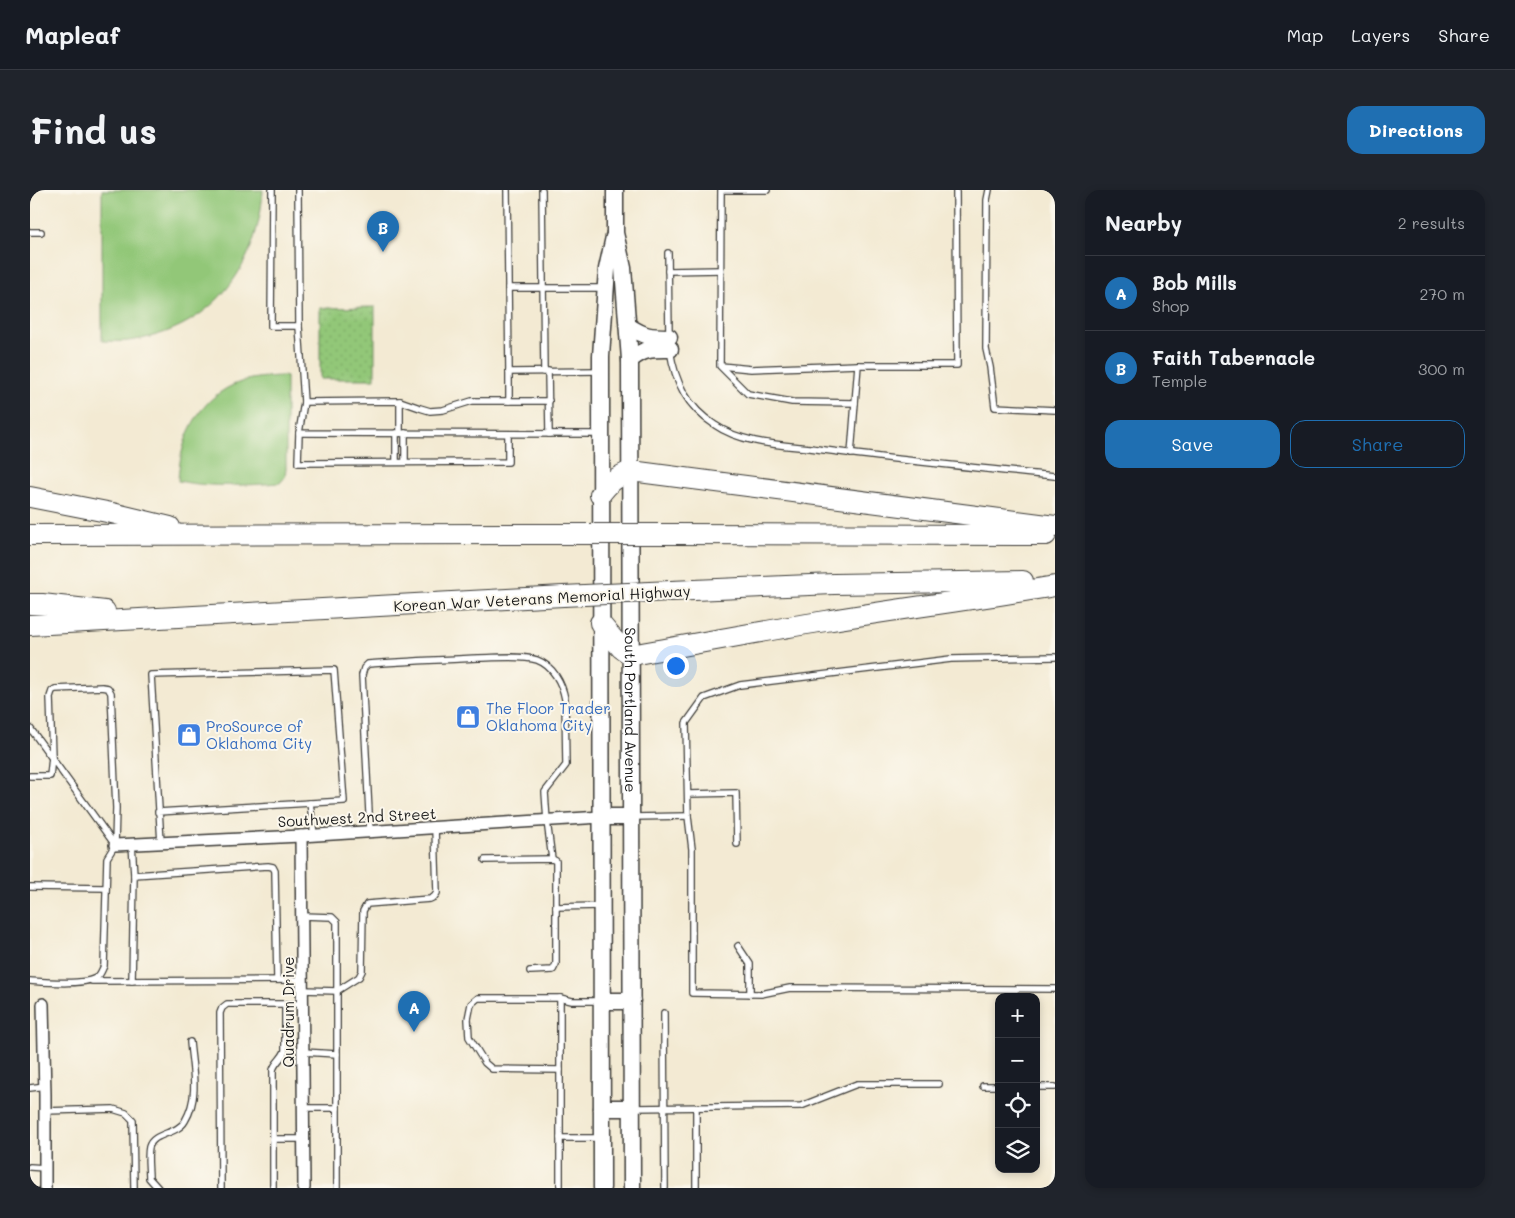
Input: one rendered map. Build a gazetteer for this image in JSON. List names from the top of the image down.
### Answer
{
  "streets": {
    "highway": ["Korean War Veterans Memorial Highway"],
    "main road": ["South Portland Avenue"],
    "street": ["Southwest 2nd Street", "Quadrum Drive"]
  },
  "crossings": [
    ["South Portland Avenue", "Southwest 2nd Street"],
    ["Southwest 2nd Street", "Quadrum Drive"]
  ],
  "places": {
    "shop": ["The Floor Trader Oklahoma City", "ProSource of Oklahoma City"]
  },
  "page": {
    "header": "Mapleaf",
    "nav": ["Map", "Layers", "Share"],
    "buttons": [
      "Directions",
      ["Save", "Share"]
    ],
    "title": "Find us",
    "heading": ["Nearby", "2 results"],
    "pins": ["B", "A"],
    "list": [
      {
        "mark": "A",
        "name": "Bob Mills",
        "note": "Shop",
        "value": "270 m"
      },
      {
        "mark": "B",
        "name": "Faith Tabernacle",
        "note": "Temple",
        "value": "300 m"
      }
    ],
    "map_buttons": ["+", "−"]
  }
}
